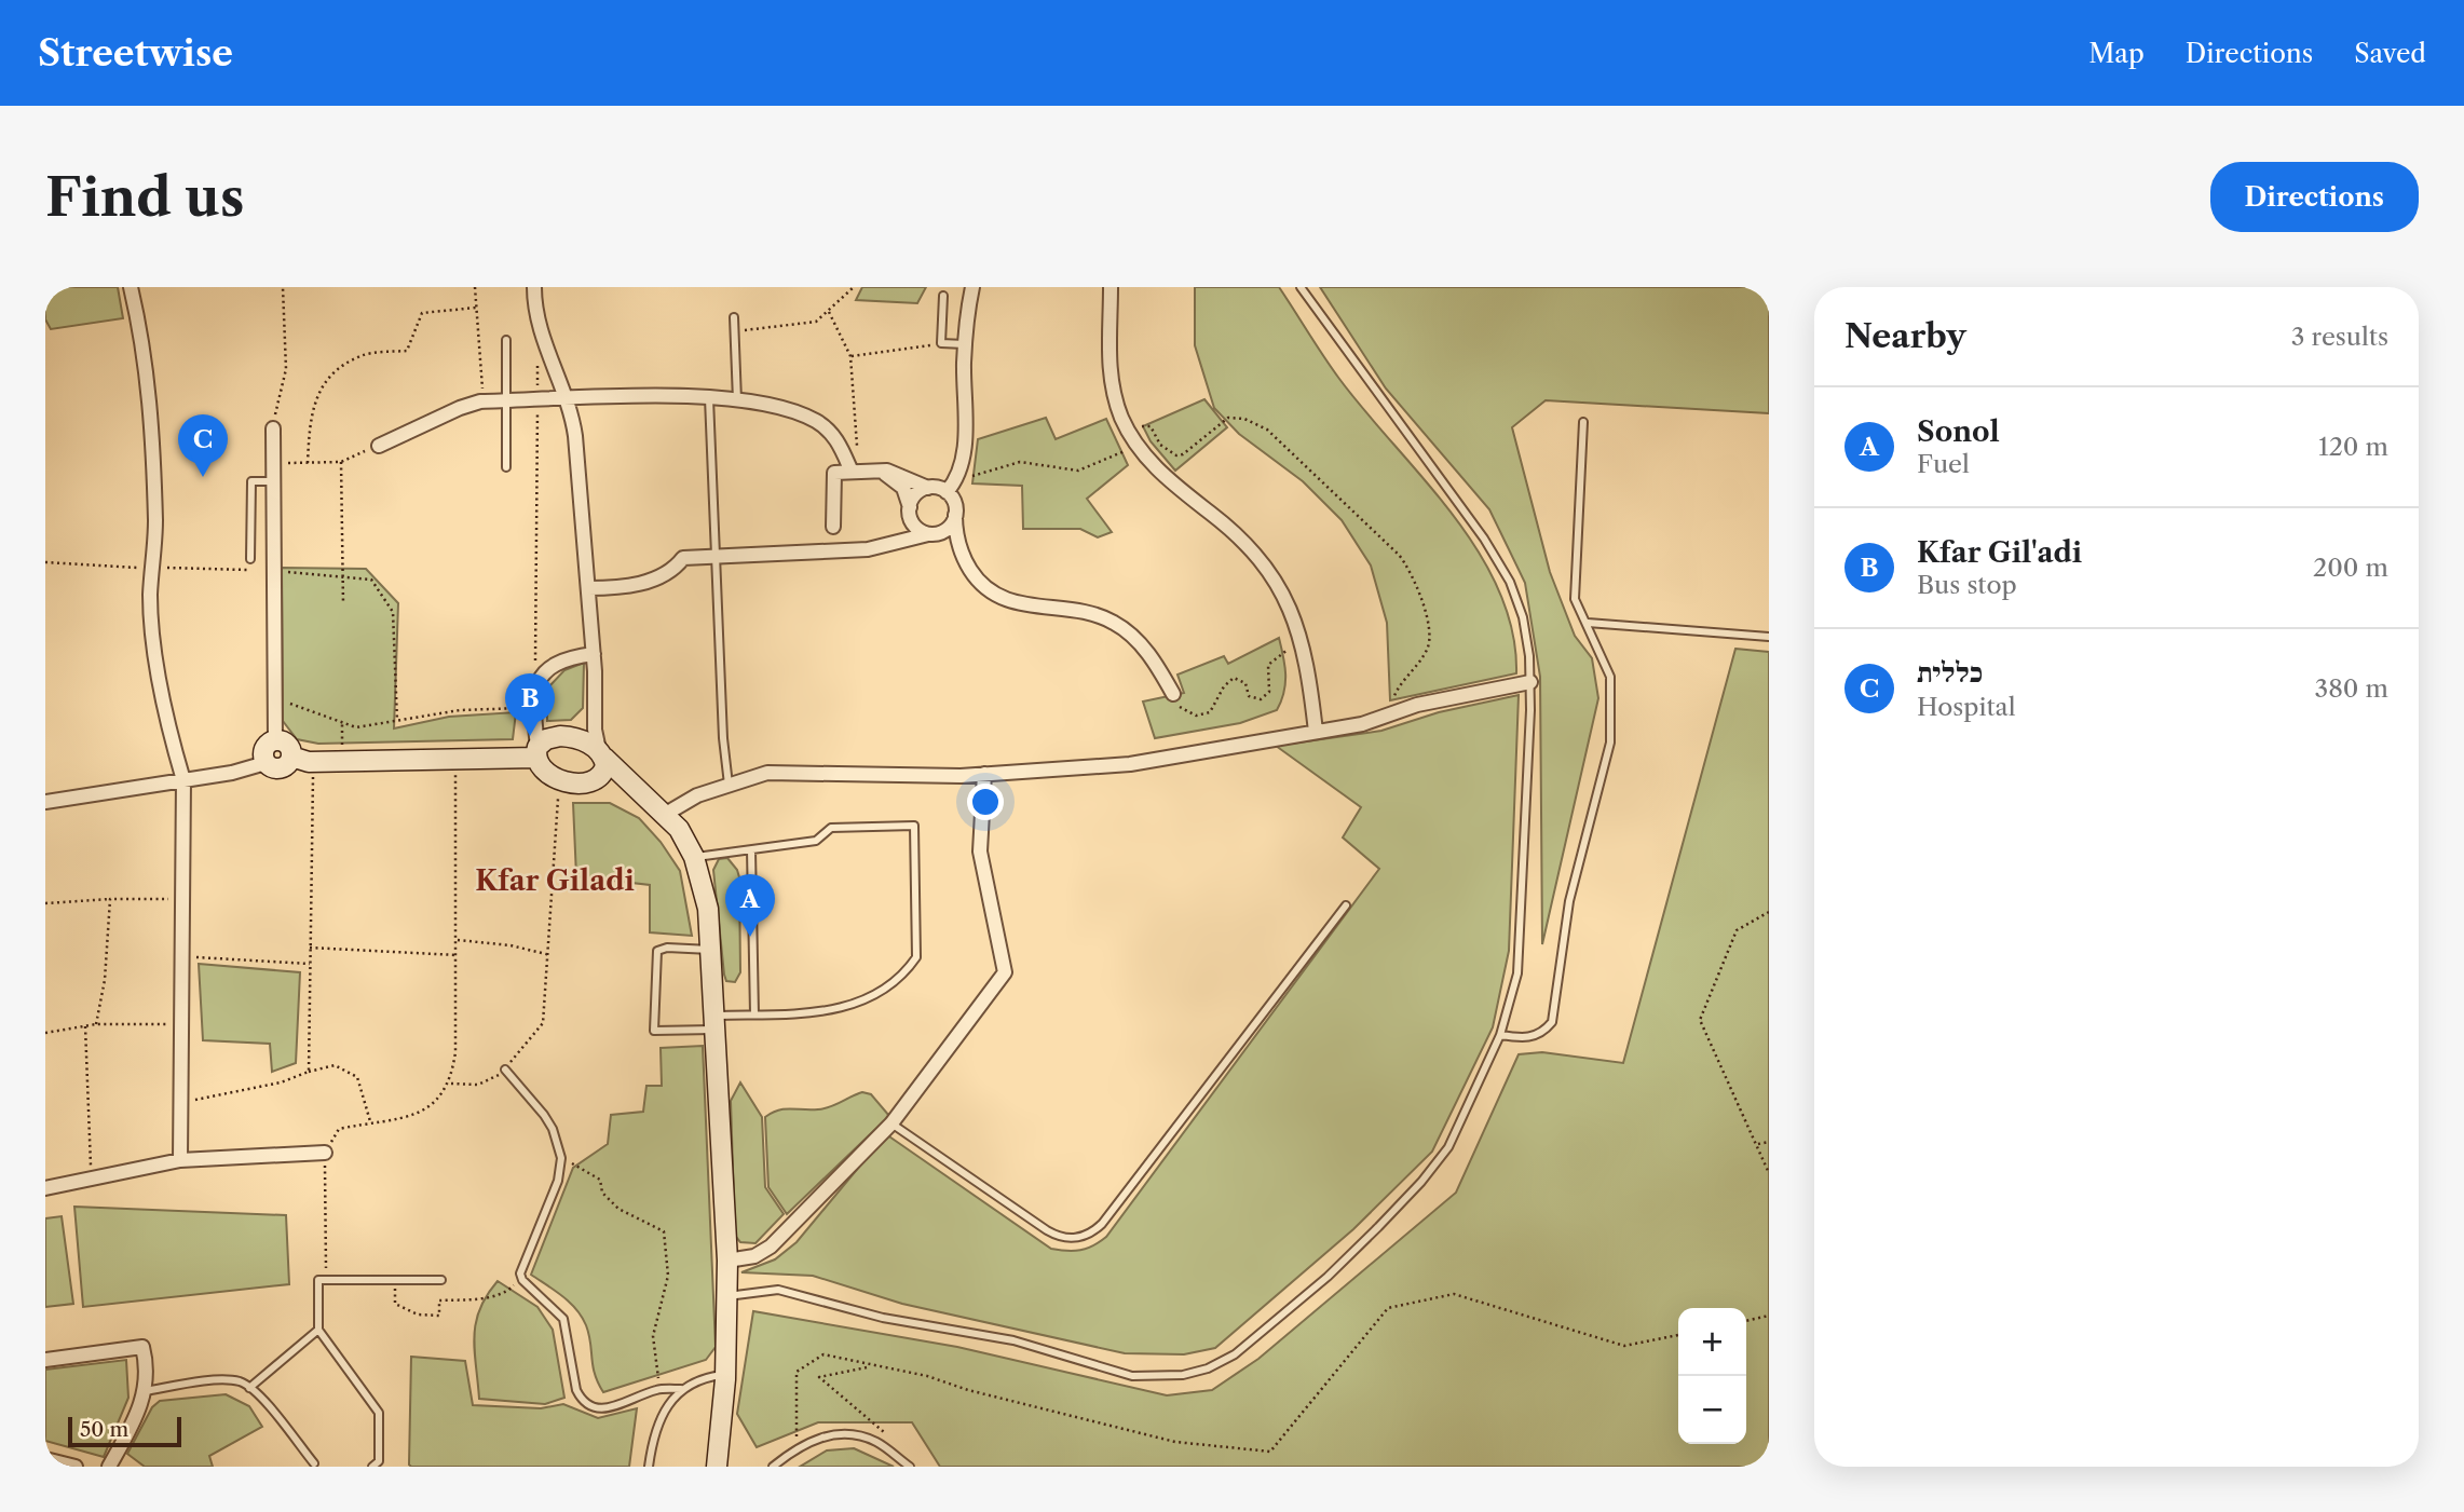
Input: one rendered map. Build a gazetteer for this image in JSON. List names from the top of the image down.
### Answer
{
  "districts": ["Kfar Giladi"],
  "scale_bar": "50 m",
  "page": {
    "header": "Streetwise",
    "nav": ["Map", "Directions", "Saved"],
    "buttons": "Directions",
    "title": "Find us",
    "heading": ["Nearby", "3 results"],
    "list": [
      {
        "mark": "A",
        "name": "Sonol",
        "note": "Fuel",
        "value": "120 m"
      },
      {
        "mark": "B",
        "name": "Kfar Gil'adi",
        "note": "Bus stop",
        "value": "200 m"
      },
      {
        "mark": "C",
        "name": "כללית",
        "note": "Hospital",
        "value": "380 m"
      }
    ],
    "pins": ["C", "B", "A"],
    "map_buttons": ["+", "−"],
    "scale": "50 m"
  }
}
